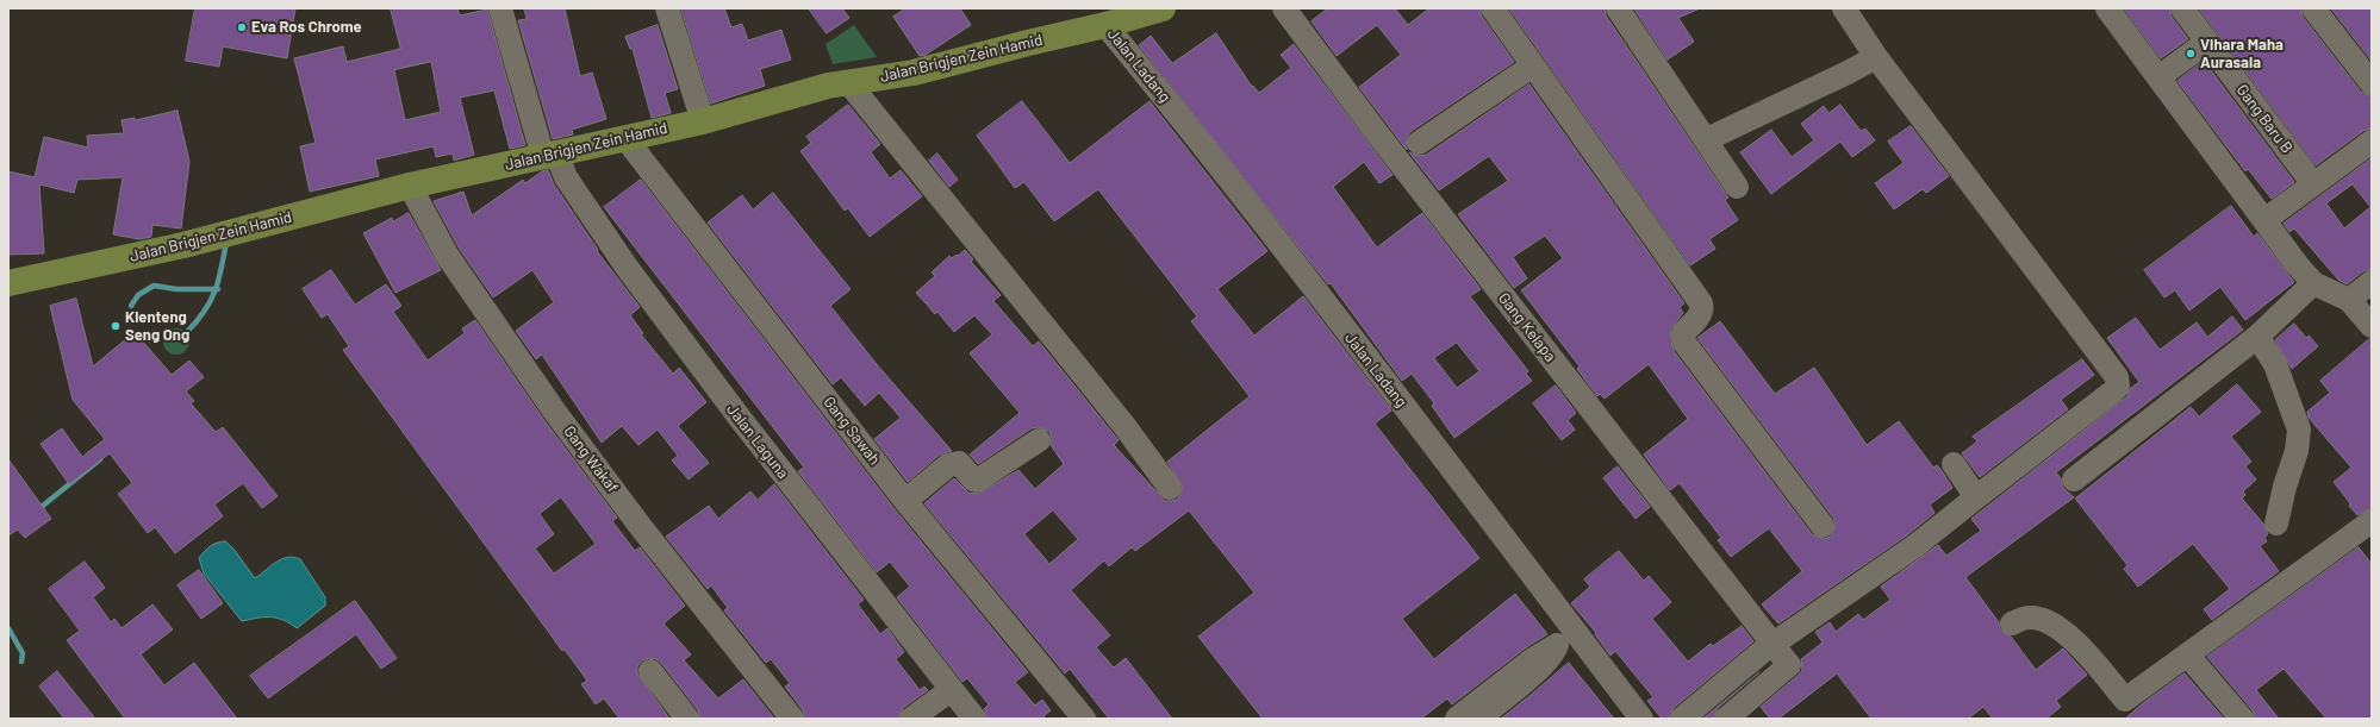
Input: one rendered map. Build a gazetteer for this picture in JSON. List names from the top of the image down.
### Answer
{
  "streets": {
    "main road": ["Jalan Brigjen Zein Hamid"],
    "street": [
      "Jalan Ladang",
      "Gang Baru B",
      "Gang Kelapa",
      "Gang Sawah",
      "Jalan Laguna",
      "Gang Wakaf"
    ]
  },
  "crossings": [
    ["Jalan Brigjen Zein Hamid", "Jalan Ladang"],
    ["Jalan Brigjen Zein Hamid", "Gang Sawah"],
    ["Jalan Brigjen Zein Hamid", "Jalan Laguna"],
    ["Jalan Brigjen Zein Hamid", "Gang Wakaf"]
  ],
  "places": ["Eva Ros Chrome", "Vihara Maha Aurasala", "Klenteng Seng Ong"]
}
